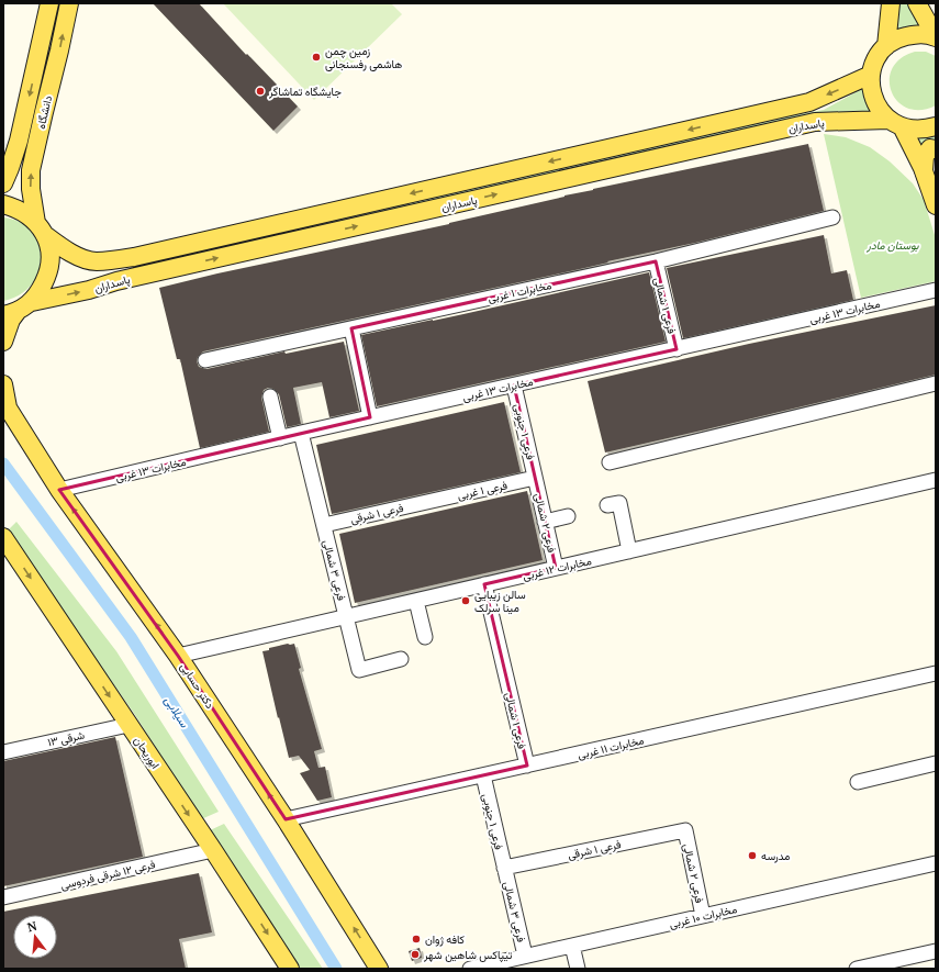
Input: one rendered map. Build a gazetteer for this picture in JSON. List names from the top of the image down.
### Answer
{
  "streets": {
    "main road": [
      "دانشگاه",
      "پاسداران",
      "دکتر حسابی",
      "ابوریحان"
    ],
    "street": [
      "مخابرات ۱ غربی",
      "فرعی ۱ شمالی",
      "مخابرات ۱۳ غربی",
      "فرعی ۱ جنوبی",
      "فرعی ۱ غربی",
      "فرعی ۱ شرقی",
      "فرعی ۲ شمالی",
      "مخابرات ۱۲ غربی",
      "فرعی ۳ شمالی",
      "۱۳ شرقی",
      "مخابرات ۱۱ غربی",
      "فرعی ۱۲ شرقی فردوسی",
      "مخابرات ۱۰ غربی"
    ]
  },
  "crossings": [
    ["دانشگاه", "پاسداران"],
    ["مخابرات ۱ غربی", "فرعی ۱ شمالی"],
    ["فرعی ۱ شمالی", "مخابرات ۱۳ غربی"],
    ["فرعی ۱ شمالی", "مخابرات ۱۲ غربی"],
    ["فرعی ۱ شمالی", "مخابرات ۱۱ غربی"],
    ["مخابرات ۱۳ غربی", "فرعی ۱ جنوبی"],
    ["مخابرات ۱۳ غربی", "فرعی ۳ شمالی"],
    ["مخابرات ۱۳ غربی", "دکتر حسابی"],
    ["فرعی ۱ جنوبی", "فرعی ۱ غربی"],
    ["فرعی ۱ جنوبی", "فرعی ۱ شرقی"],
    ["فرعی ۱ جنوبی", "فرعی ۲ شمالی"],
    ["فرعی ۱ جنوبی", "فرعی ۳ شمالی"],
    ["فرعی ۱ جنوبی", "مخابرات ۱۱ غربی"],
    ["فرعی ۱ غربی", "فرعی ۱ شرقی"],
    ["فرعی ۱ غربی", "فرعی ۲ شمالی"],
    ["فرعی ۱ شرقی", "فرعی ۲ شمالی"],
    ["فرعی ۱ شرقی", "فرعی ۳ شمالی"],
    ["فرعی ۲ شمالی", "مخابرات ۱۲ غربی"],
    ["فرعی ۲ شمالی", "مخابرات ۱۰ غربی"],
    ["مخابرات ۱۲ غربی", "فرعی ۳ شمالی"],
    ["مخابرات ۱۲ غربی", "دکتر حسابی"],
    ["فرعی ۳ شمالی", "مخابرات ۱۰ غربی"],
    ["دکتر حسابی", "مخابرات ۱۱ غربی"],
    ["۱۳ شرقی", "ابوریحان"],
    ["ابوریحان", "فرعی ۱۲ شرقی فردوسی"]
  ],
  "one_way": ["دکتر حسابی", "ابوریحان"],
  "water": ["سیلابی"],
  "parks": ["بوستان مادر"],
  "places": [
    "زمین چمن هاشمی رفسنجانی",
    "جایشگاه تماشاگر",
    "سالن زیبایی مینا سرلک",
    "مدرسه",
    "کافه ژوان",
    "تیپاکس شاهین شهر"
  ],
  "north": "top"
}
